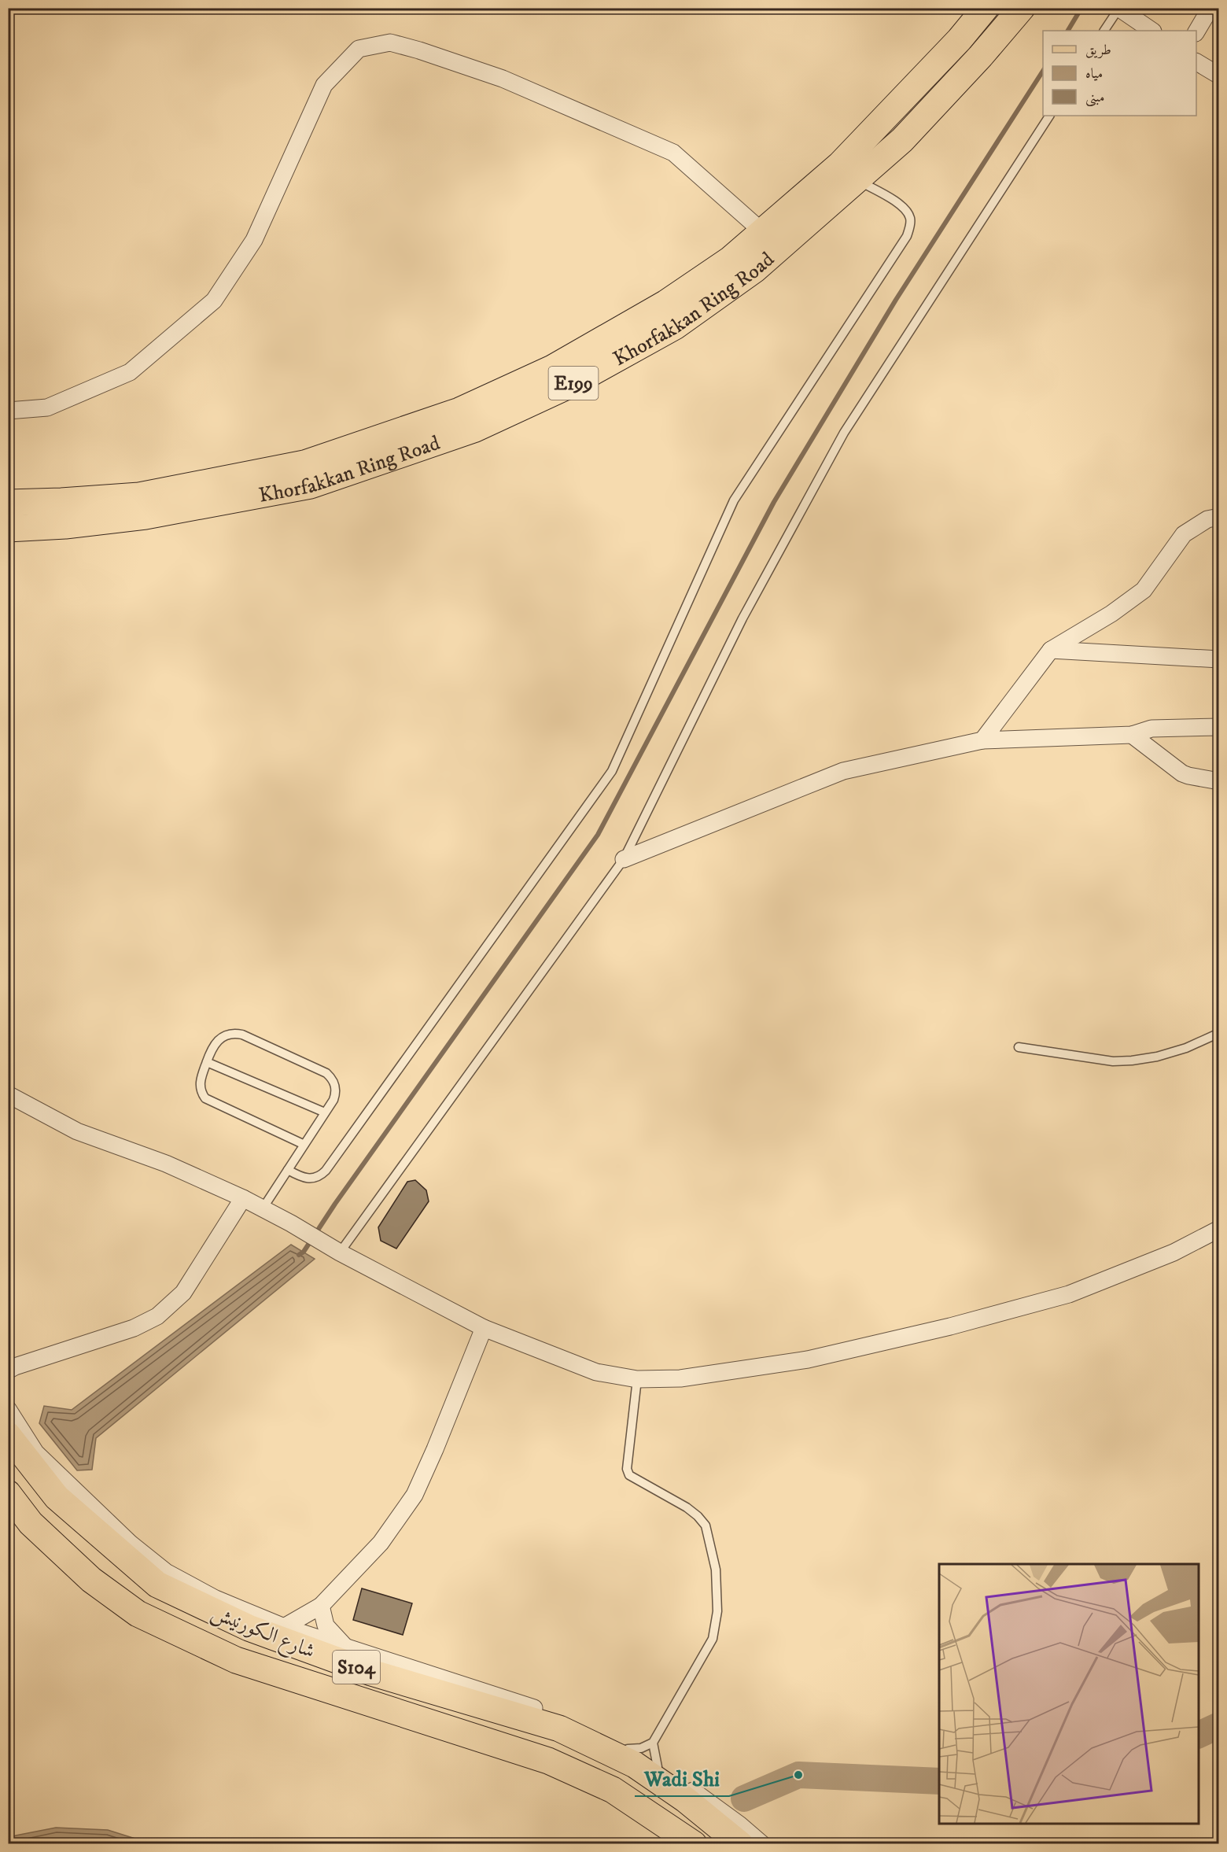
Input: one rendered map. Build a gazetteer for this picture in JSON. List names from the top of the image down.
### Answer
{
  "streets": {
    "main road": [
      "Khorfakkan Ring Road",
      "E199",
      "شارع الكورنيش",
      "S104"
    ]
  },
  "places": ["Wadi Shi"],
  "legend": ["طريق", "مياه", "مبنى"]
}
